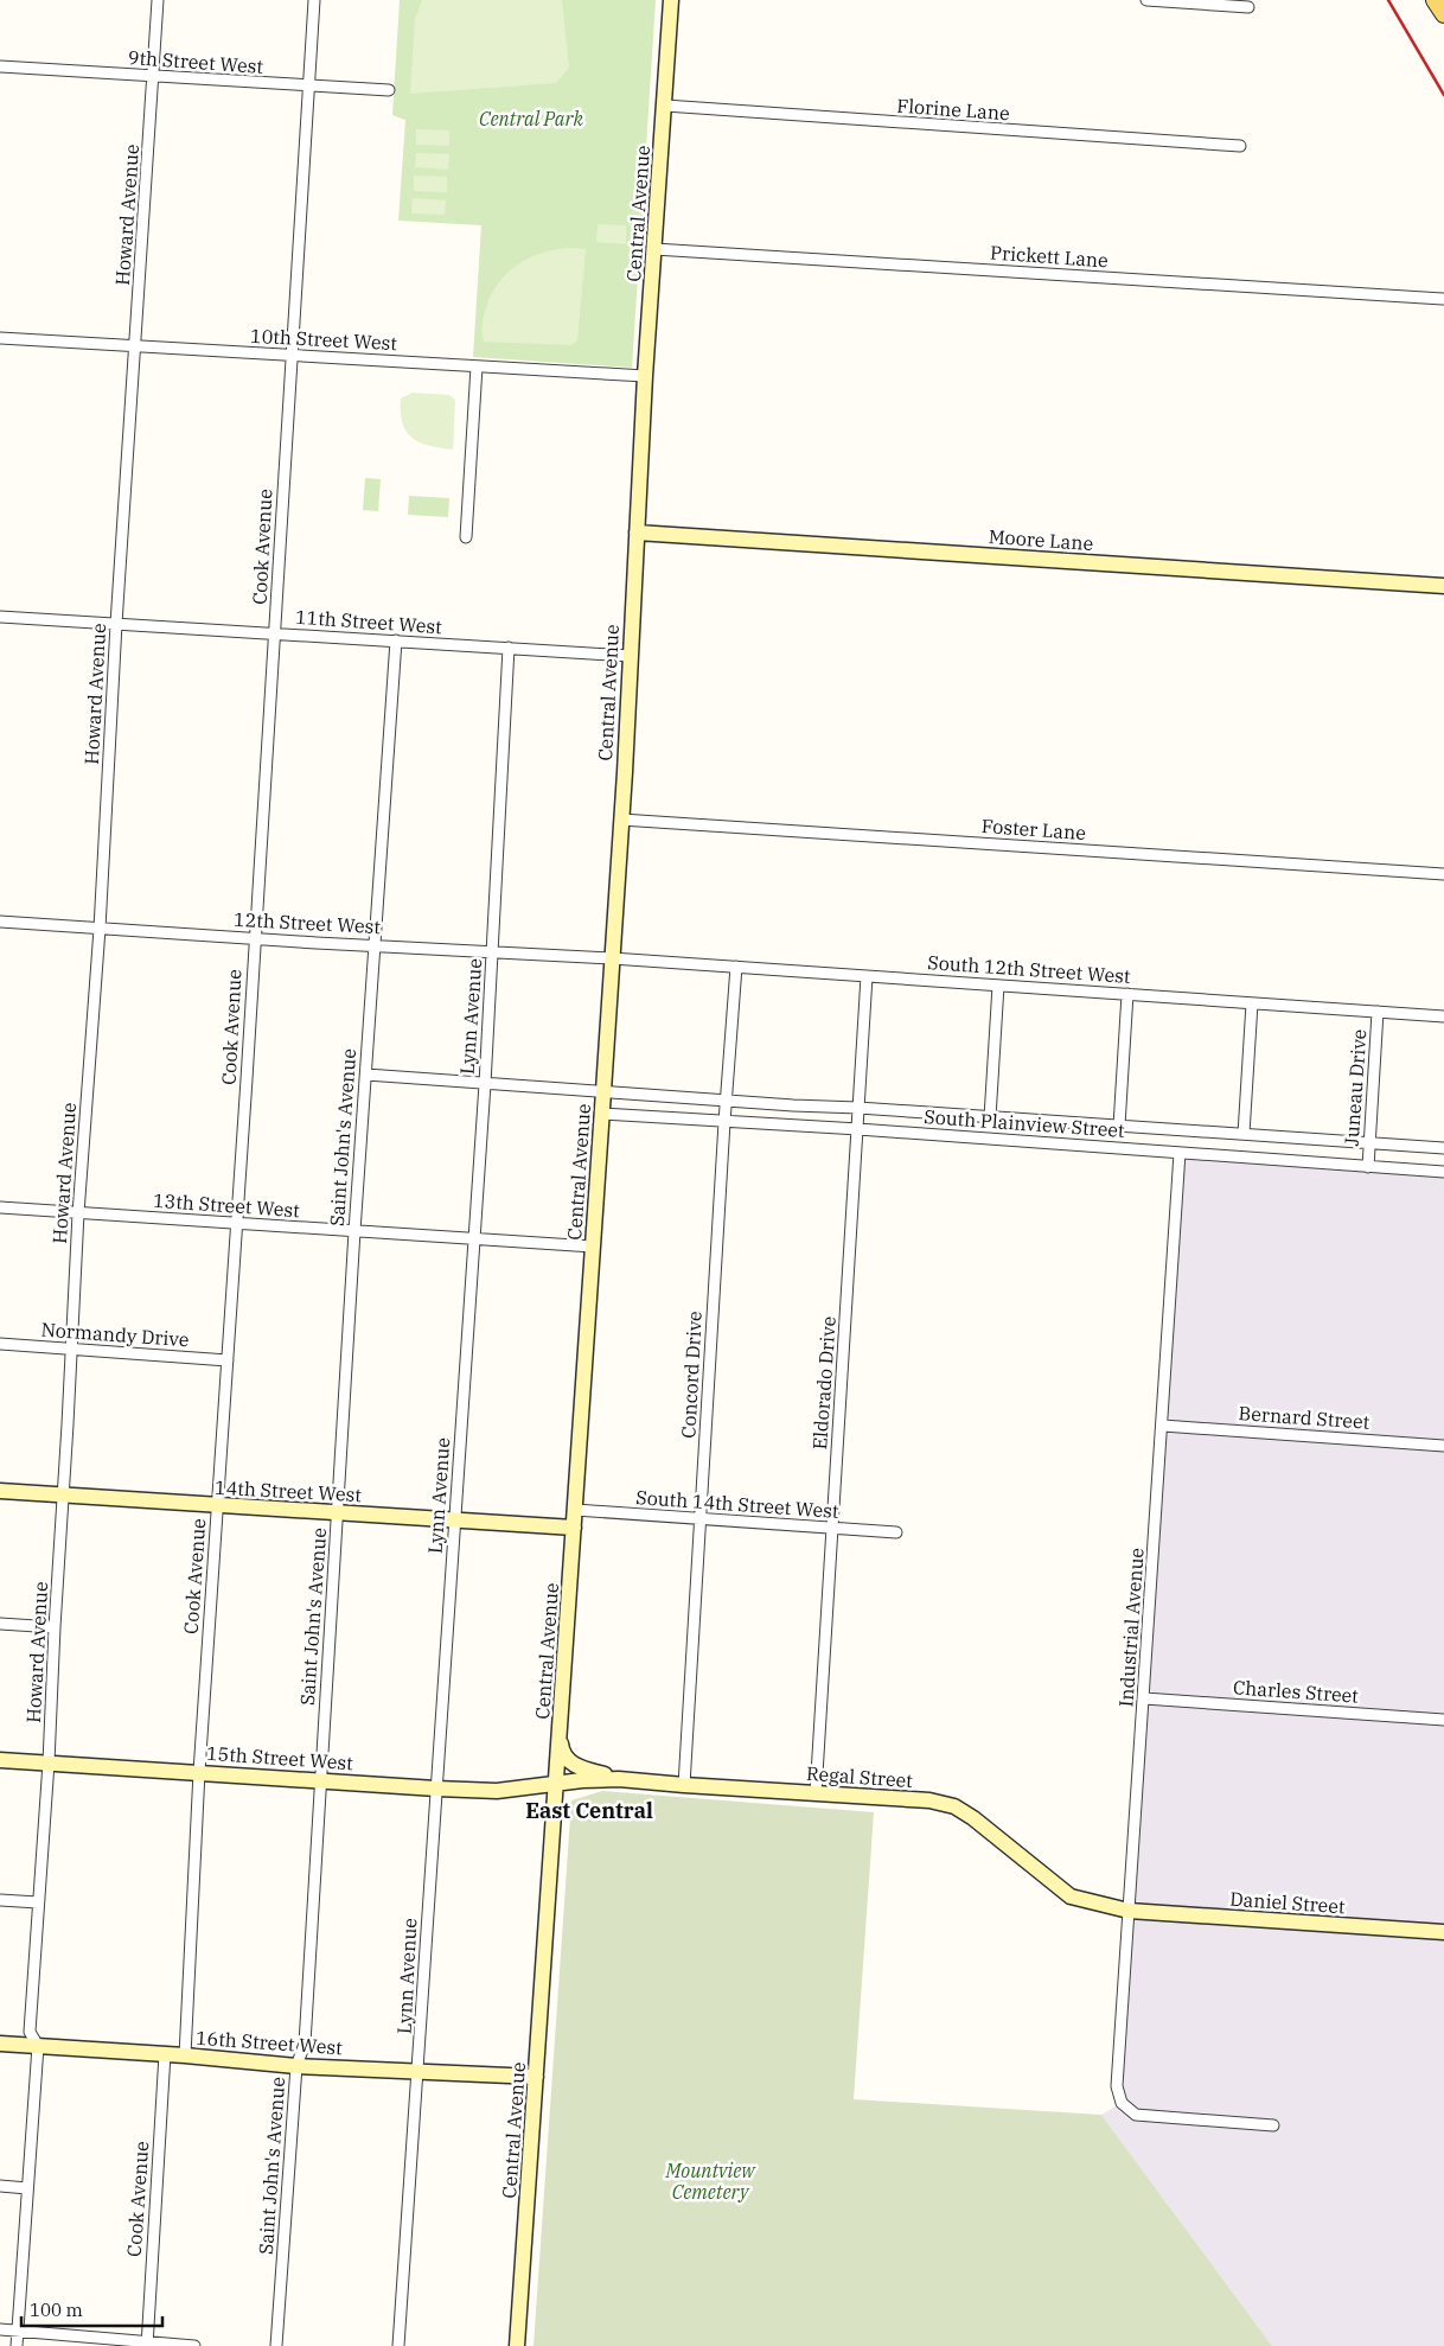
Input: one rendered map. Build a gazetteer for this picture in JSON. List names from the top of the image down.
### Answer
{
  "streets": {
    "street": [
      "9th Street West",
      "Florine Lane",
      "Central Avenue",
      "Howard Avenue",
      "Prickett Lane",
      "10th Street West",
      "Moore Lane",
      "Cook Avenue",
      "11th Street West",
      "Foster Lane",
      "12th Street West",
      "South 12th Street West",
      "Lynn Avenue",
      "Juneau Drive",
      "South Plainview Street",
      "Saint John's Avenue",
      "13th Street West",
      "Normandy Drive",
      "Concord Drive",
      "Eldorado Drive",
      "Bernard Street",
      "14th Street West",
      "South 14th Street West",
      "Industrial Avenue",
      "Charles Street",
      "15th Street West",
      "Regal Street",
      "Daniel Street",
      "16th Street West"
    ]
  },
  "crossings": [
    ["9th Street West", "Howard Avenue"],
    ["9th Street West", "Cook Avenue"],
    ["Florine Lane", "Central Avenue"],
    ["Central Avenue", "Prickett Lane"],
    ["Central Avenue", "10th Street West"],
    ["Central Avenue", "Moore Lane"],
    ["Central Avenue", "11th Street West"],
    ["Central Avenue", "Foster Lane"],
    ["Central Avenue", "12th Street West"],
    ["Central Avenue", "South 12th Street West"],
    ["Central Avenue", "South Plainview Street"],
    ["Central Avenue", "13th Street West"],
    ["Central Avenue", "14th Street West"],
    ["Central Avenue", "South 14th Street West"],
    ["Central Avenue", "15th Street West"],
    ["Central Avenue", "Regal Street"],
    ["Central Avenue", "16th Street West"],
    ["Howard Avenue", "10th Street West"],
    ["Howard Avenue", "11th Street West"],
    ["Howard Avenue", "12th Street West"],
    ["Howard Avenue", "13th Street West"],
    ["Howard Avenue", "Normandy Drive"],
    ["Howard Avenue", "14th Street West"],
    ["Howard Avenue", "15th Street West"],
    ["Howard Avenue", "16th Street West"],
    ["10th Street West", "Cook Avenue"],
    ["Cook Avenue", "11th Street West"],
    ["Cook Avenue", "12th Street West"],
    ["Cook Avenue", "13th Street West"],
    ["Cook Avenue", "Normandy Drive"],
    ["Cook Avenue", "14th Street West"],
    ["Cook Avenue", "15th Street West"],
    ["Cook Avenue", "16th Street West"],
    ["11th Street West", "Lynn Avenue"],
    ["11th Street West", "Saint John's Avenue"],
    ["12th Street West", "South 12th Street West"],
    ["12th Street West", "Lynn Avenue"],
    ["12th Street West", "Saint John's Avenue"],
    ["South 12th Street West", "Juneau Drive"],
    ["South 12th Street West", "Concord Drive"],
    ["South 12th Street West", "Eldorado Drive"],
    ["Lynn Avenue", "South Plainview Street"],
    ["Lynn Avenue", "13th Street West"],
    ["Lynn Avenue", "14th Street West"],
    ["Lynn Avenue", "15th Street West"],
    ["Lynn Avenue", "16th Street West"],
    ["Juneau Drive", "South Plainview Street"],
    ["South Plainview Street", "Saint John's Avenue"],
    ["South Plainview Street", "Concord Drive"],
    ["South Plainview Street", "Eldorado Drive"],
    ["South Plainview Street", "Industrial Avenue"],
    ["Saint John's Avenue", "13th Street West"],
    ["Saint John's Avenue", "14th Street West"],
    ["Saint John's Avenue", "15th Street West"],
    ["Saint John's Avenue", "16th Street West"],
    ["Concord Drive", "South 14th Street West"],
    ["Concord Drive", "Regal Street"],
    ["Eldorado Drive", "South 14th Street West"],
    ["Eldorado Drive", "Regal Street"],
    ["Bernard Street", "Industrial Avenue"],
    ["Industrial Avenue", "Charles Street"],
    ["Industrial Avenue", "Regal Street"],
    ["Industrial Avenue", "Daniel Street"],
    ["15th Street West", "Regal Street"],
    ["Regal Street", "Daniel Street"]
  ],
  "districts": ["East Central"],
  "parks": ["Central Park", "Mountview Cemetery"],
  "scale_bar": "100 m"
}
